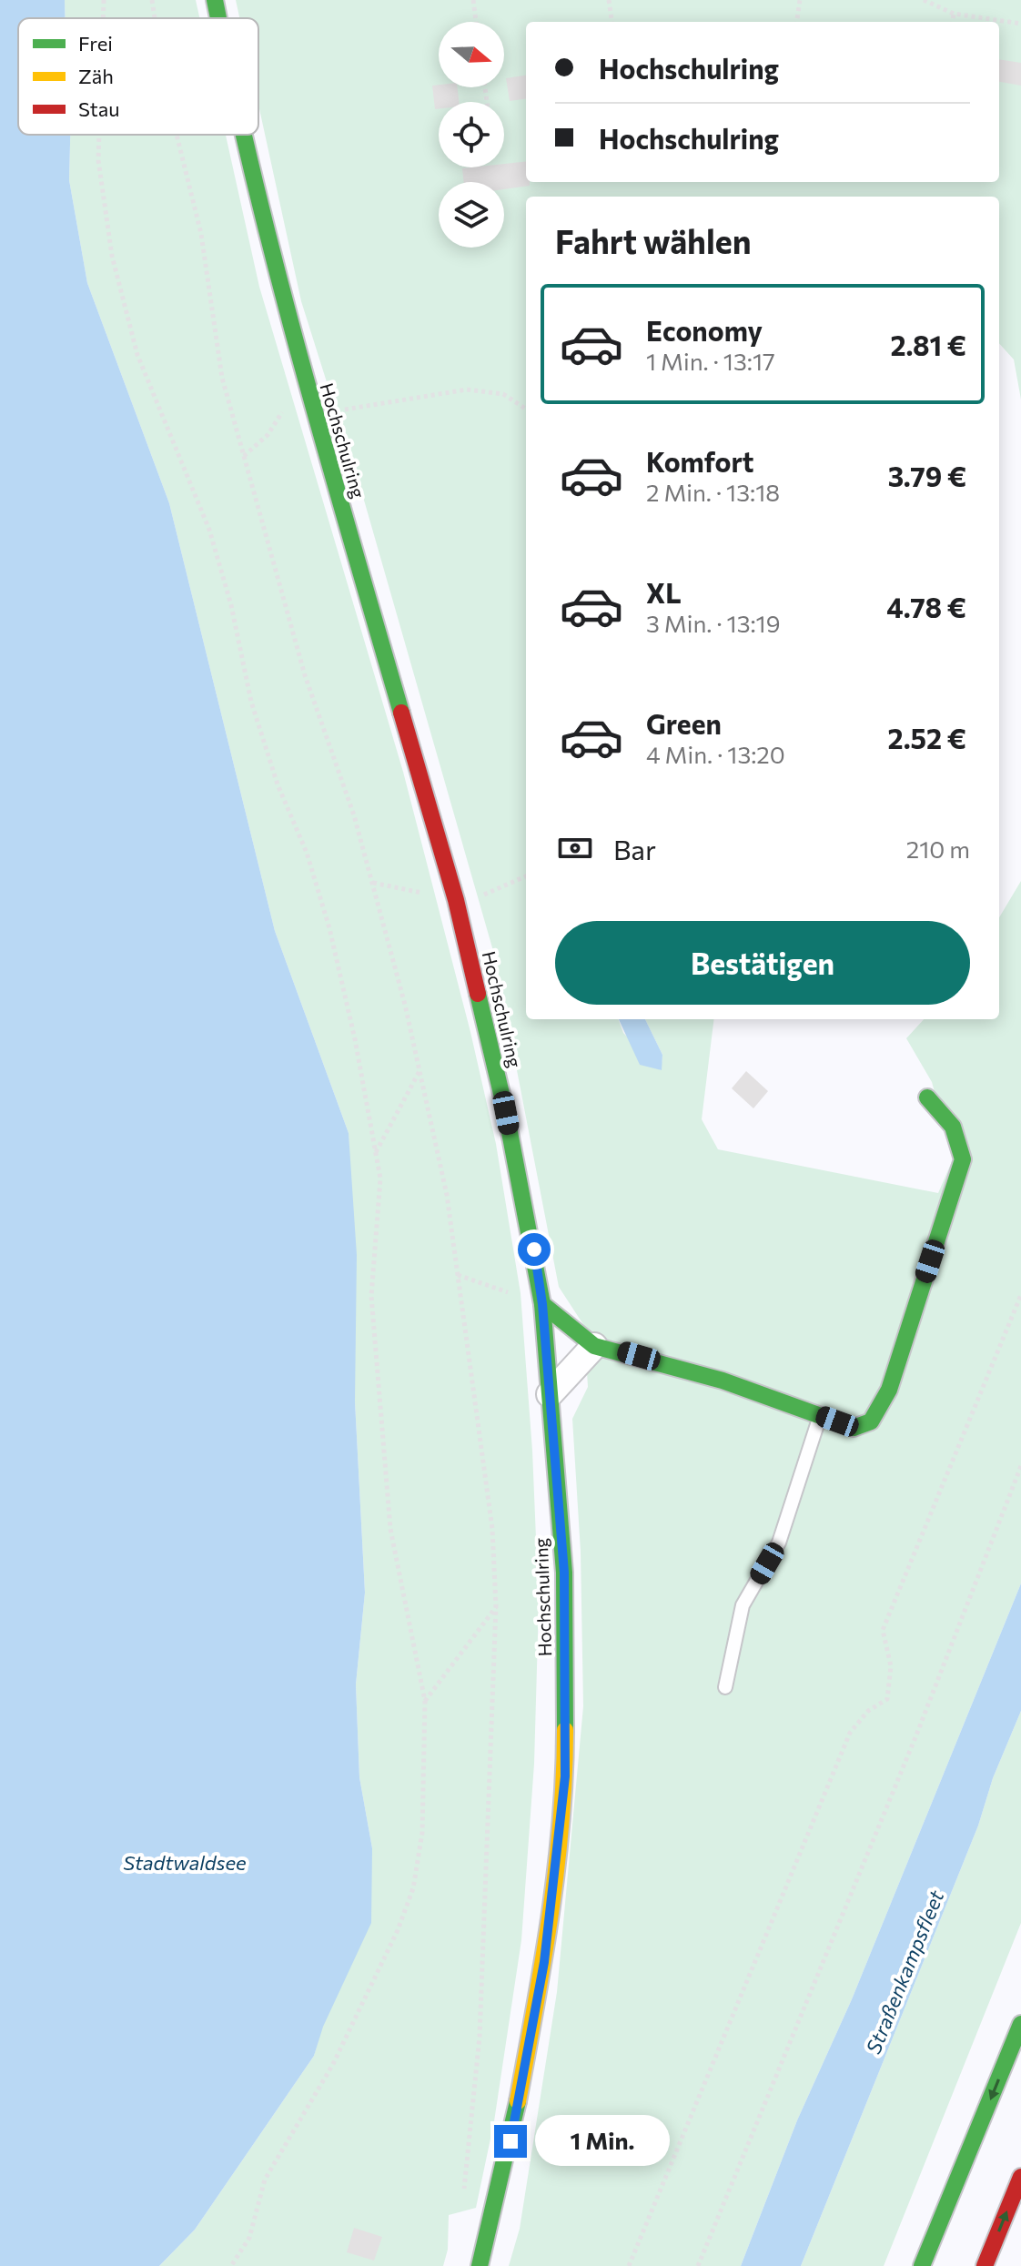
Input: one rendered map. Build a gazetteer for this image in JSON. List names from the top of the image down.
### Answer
{
  "streets": {
    "main road": ["Hochschulring"]
  },
  "water": ["Stadtwaldsee", "Straßenkampsfleet"],
  "legend": ["Frei", "Zäh", "Stau"],
  "north": "right",
  "page": {
    "banner": ["Hochschulring", "Hochschulring"],
    "heading": "Fahrt wählen",
    "list": [
      {
        "name": "Economy",
        "note": "1 Min. · 13:17",
        "value": "2.81 €"
      },
      {
        "name": "Komfort",
        "note": "2 Min. · 13:18",
        "value": "3.79 €"
      },
      {
        "name": "XL",
        "note": "3 Min. · 13:19",
        "value": "4.78 €"
      },
      {
        "name": "Green",
        "note": "4 Min. · 13:20",
        "value": "2.52 €"
      }
    ],
    "pay": ["Bar", "210 m"],
    "buttons": "Bestätigen",
    "bubble": "1 Min."
  }
}
